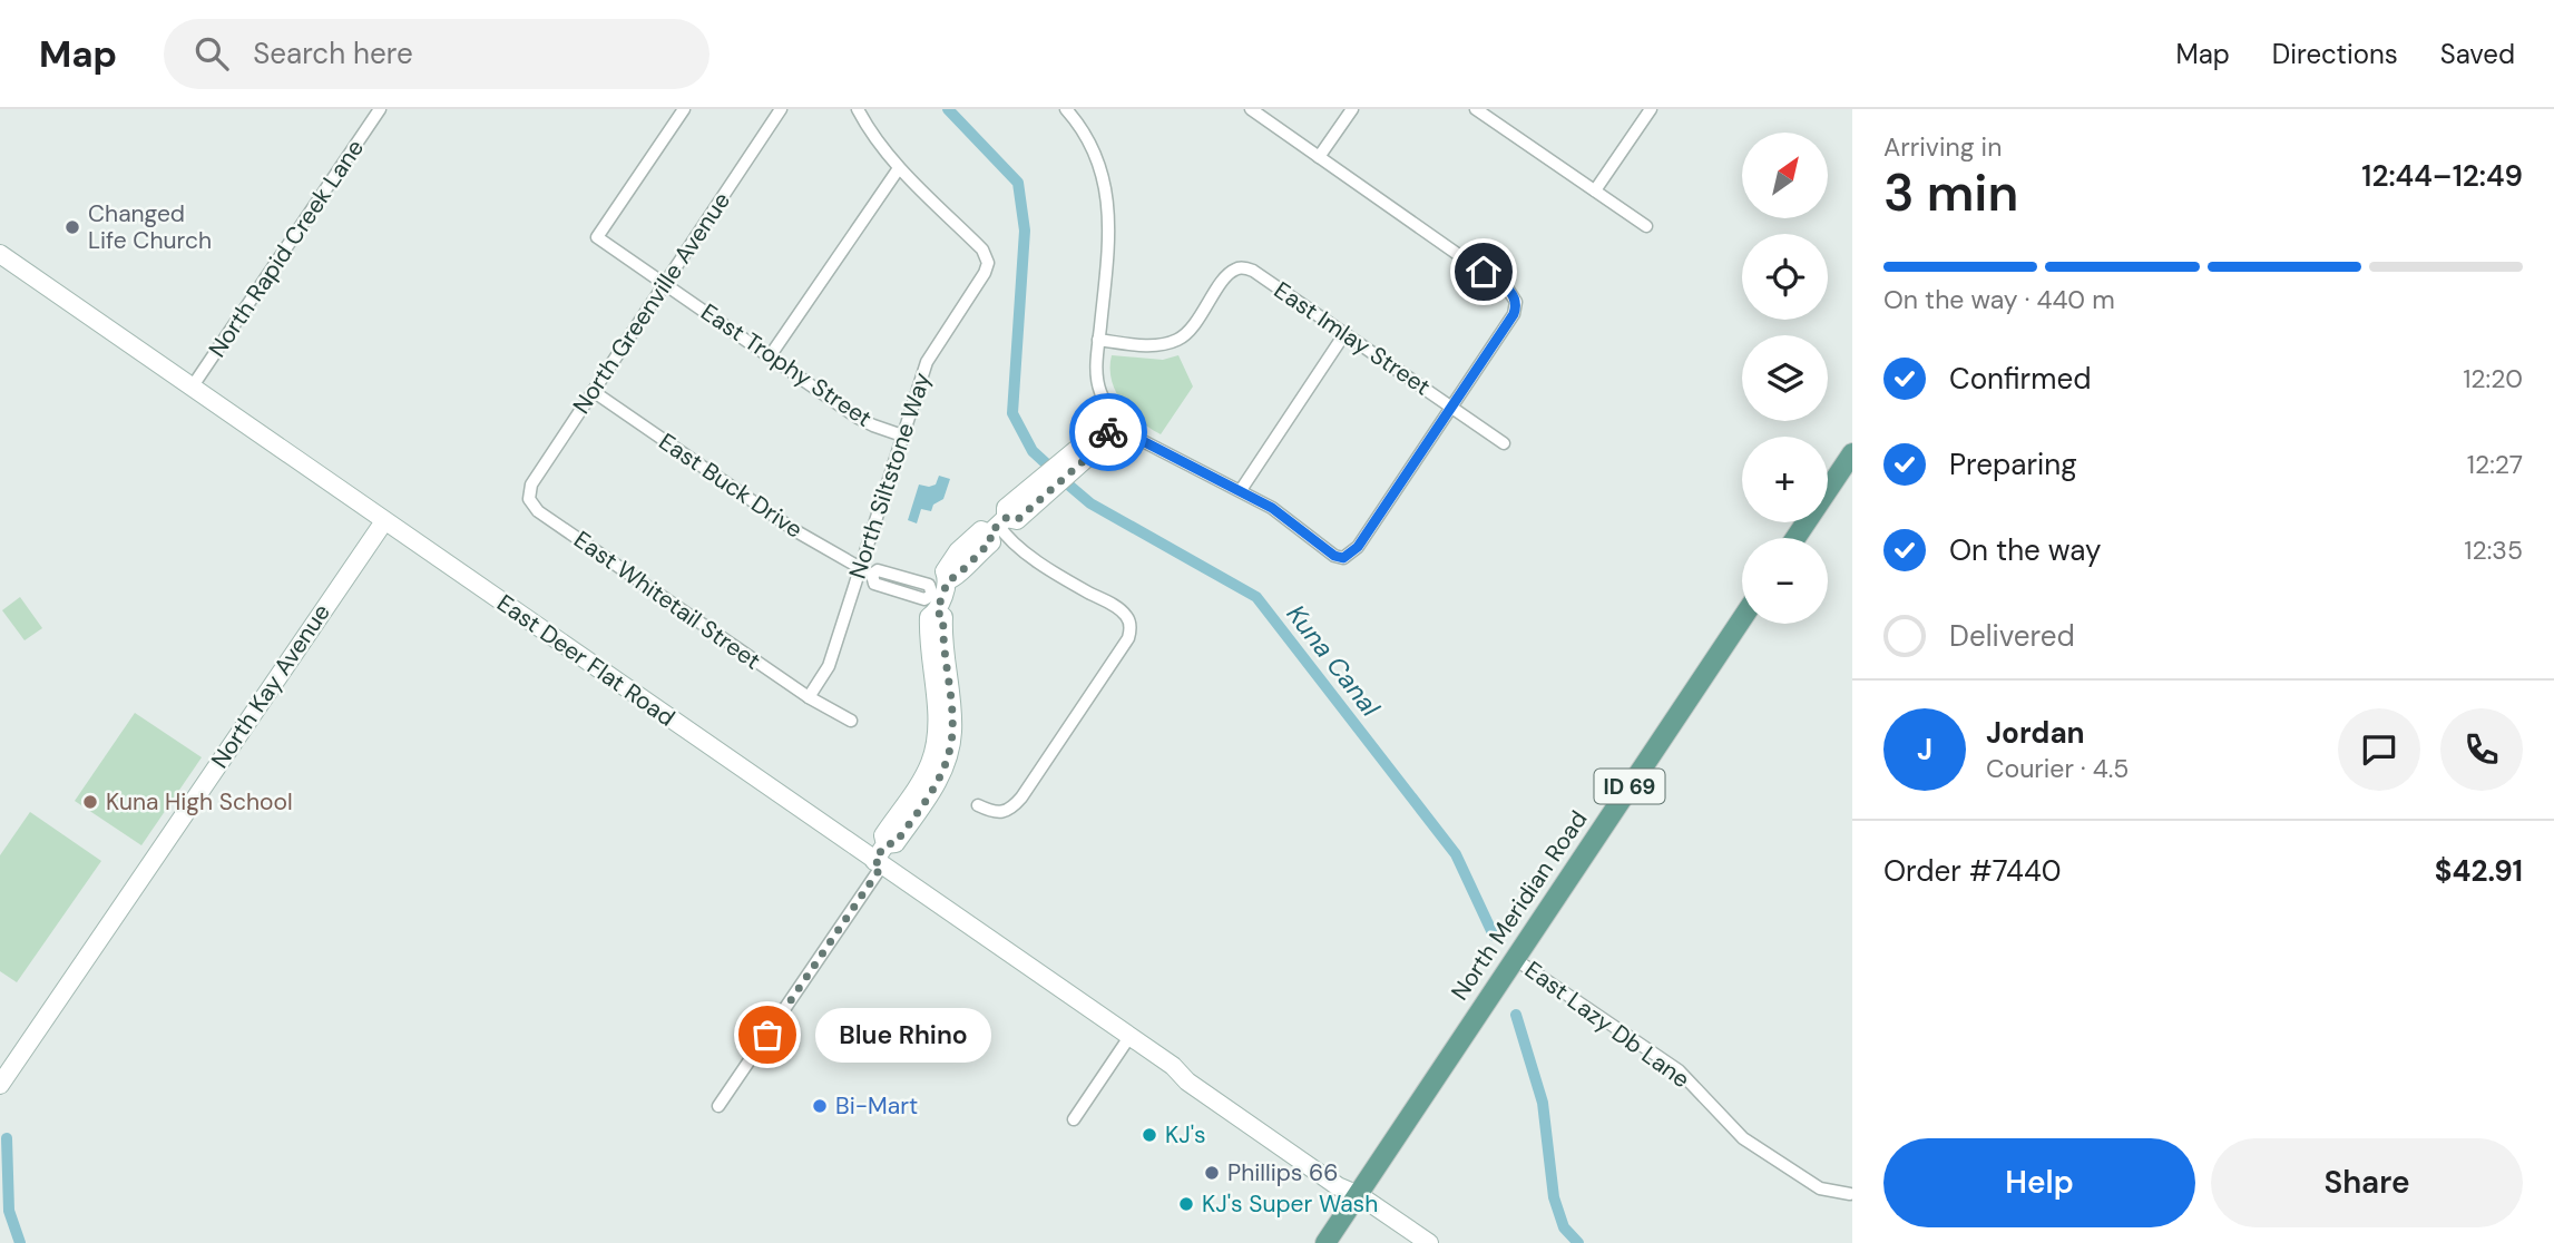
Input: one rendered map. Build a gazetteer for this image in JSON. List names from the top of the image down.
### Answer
{
  "streets": {
    "main road": [
      "East Deer Flat Road",
      "North Kay Avenue",
      "ID 69",
      "North Meridian Road"
    ],
    "street": [
      "North Rapid Creek Lane",
      "North Greenville Avenue",
      "East Imlay Street",
      "East Trophy Street",
      "North Siltstone Way",
      "East Buck Drive",
      "East Whitetail Street",
      "East Lazy Db Lane"
    ]
  },
  "crossings": [
    ["North Rapid Creek Lane", "East Deer Flat Road"],
    ["North Greenville Avenue", "East Trophy Street"],
    ["North Greenville Avenue", "East Buck Drive"],
    ["North Greenville Avenue", "East Whitetail Street"],
    ["East Trophy Street", "North Siltstone Way"],
    ["North Siltstone Way", "East Buck Drive"],
    ["North Siltstone Way", "East Whitetail Street"],
    ["East Deer Flat Road", "North Kay Avenue"],
    ["East Deer Flat Road", "North Meridian Road"],
    ["North Meridian Road", "East Lazy Db Lane"]
  ],
  "water": ["Kuna Canal"],
  "places": [
    "Changed Life Church",
    "Kuna High School",
    "Blue Rhino",
    "Bi-Mart",
    "KJ's",
    "Phillips 66",
    "KJ's Super Wash"
  ],
  "north": "top right",
  "page": {
    "header": "Map",
    "search": "Search here",
    "nav": ["Map", "Directions", "Saved"],
    "heading": ["3 min", "Arriving in", "12:44–12:49"],
    "panel": [
      "Jordan",
      "Courier · 4.5",
      "Order #7440",
      "$42.91"
    ],
    "map_buttons": ["+", "−"],
    "bar": "On the way · 440 m",
    "list": [
      ["Confirmed", "12:20"],
      ["Preparing", "12:27"],
      ["On the way", "12:35"],
      "Delivered"
    ],
    "round": "J",
    "bubble": "Blue Rhino",
    "buttons": ["Help", "Share"]
  }
}
